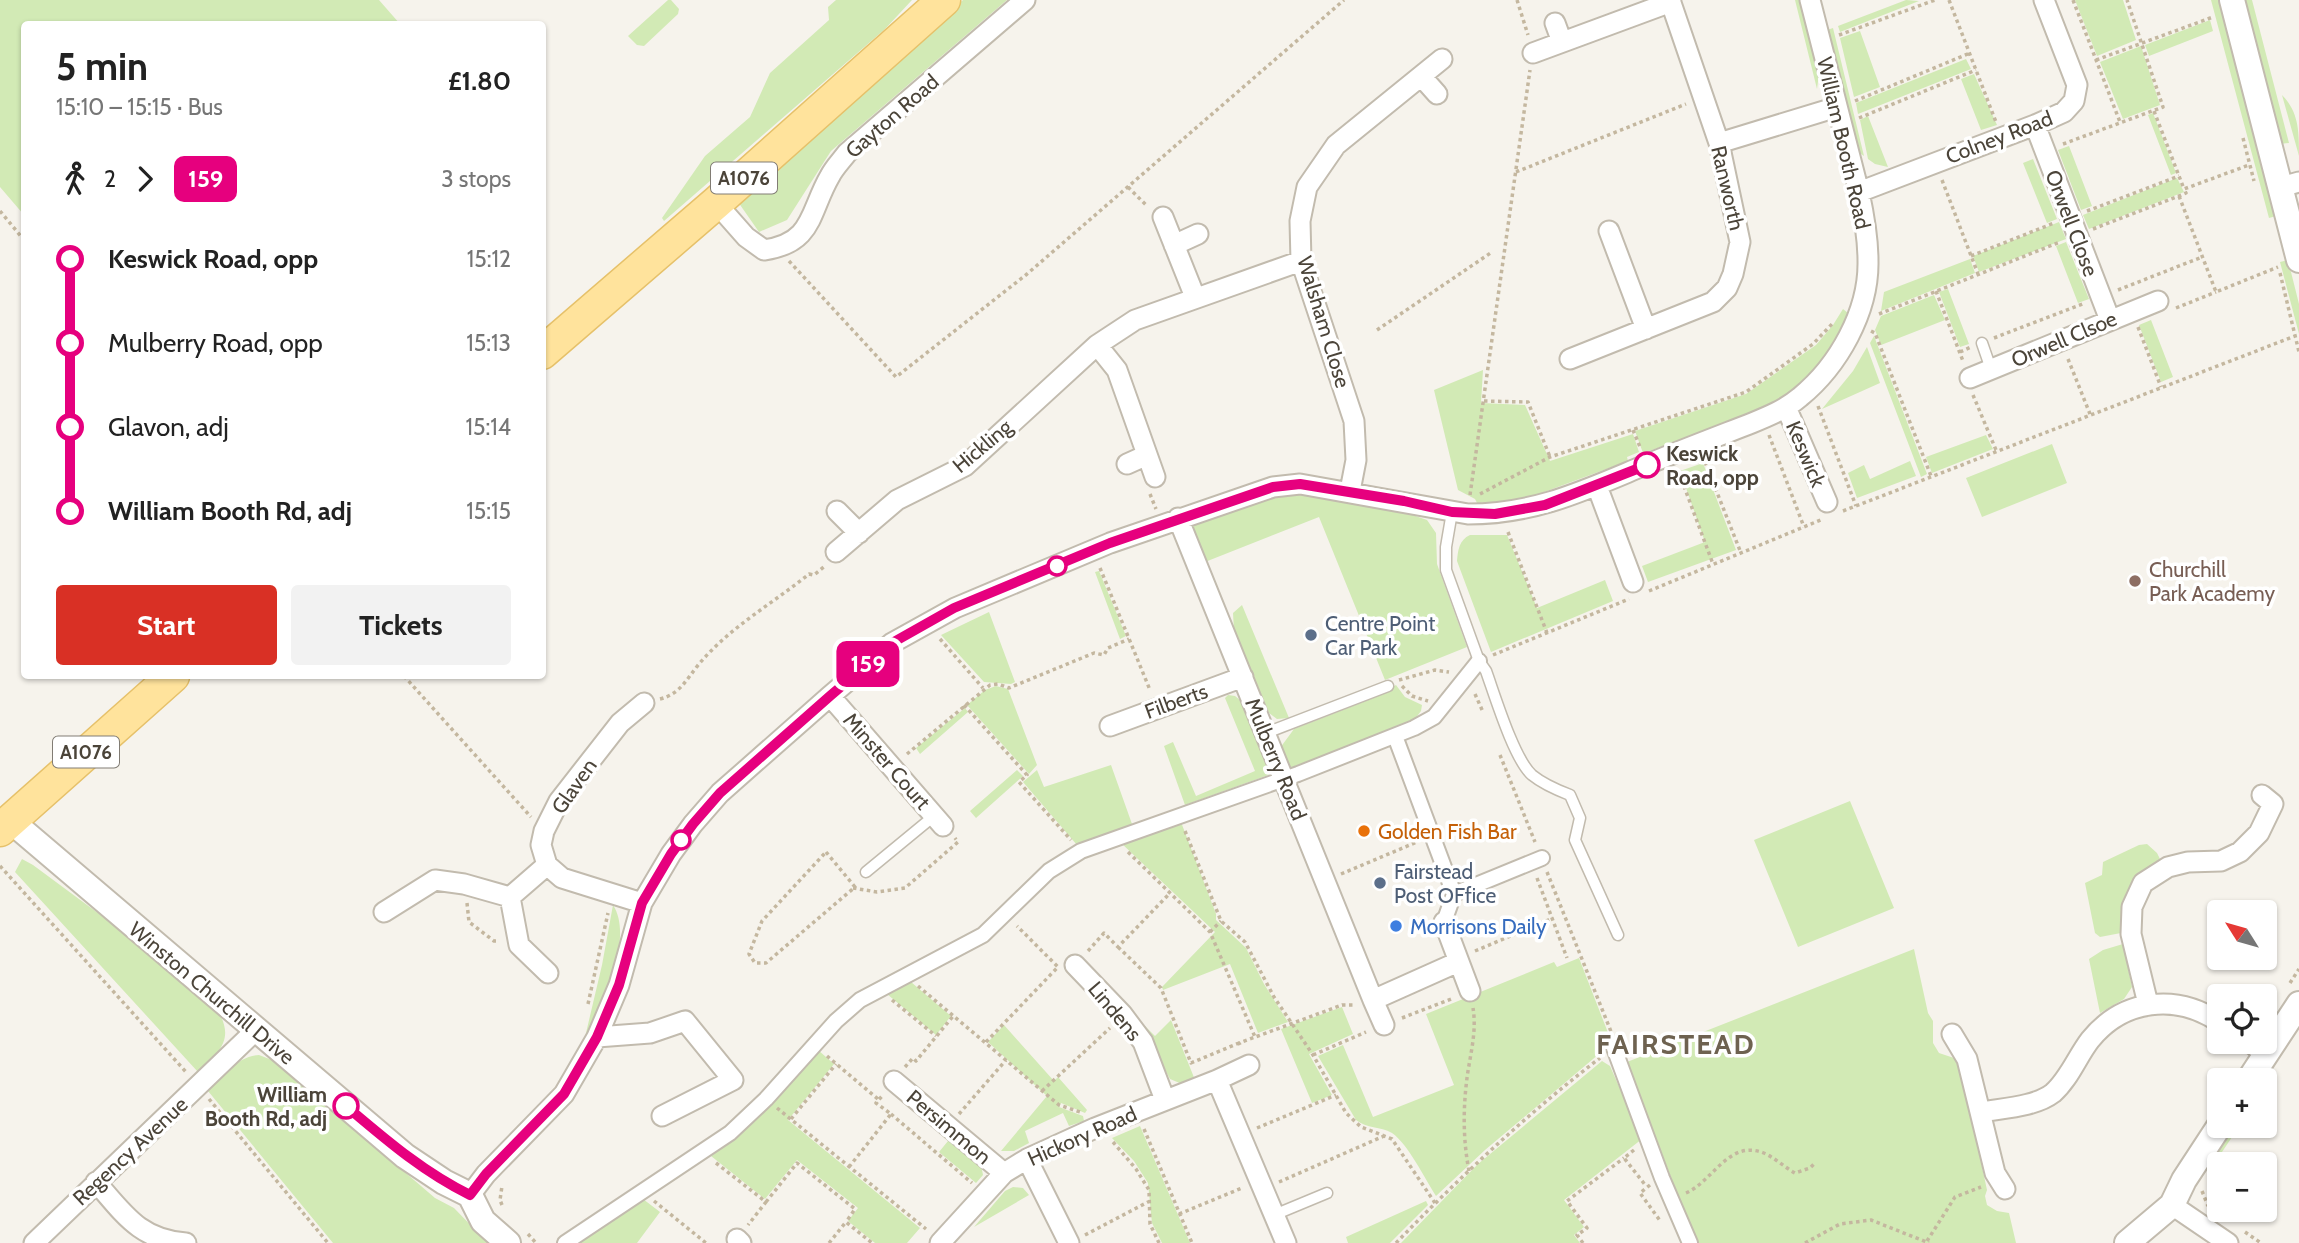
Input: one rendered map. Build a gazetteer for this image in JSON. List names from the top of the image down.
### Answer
{
  "streets": {
    "main road": ["A1076"],
    "street": [
      "Gayton Road",
      "Colney Road",
      "William Booth Road",
      "Ranworth",
      "Orwell Close",
      "Walsham Close",
      "Orwell Clsoe",
      "Hickling",
      "Keswick",
      "Filberts",
      "Mulberry Road",
      "Minster Court",
      "Glaven",
      "Winston Churchill Drive",
      "Lindens",
      "Persimmon",
      "Hickory Road",
      "Regency Avenue"
    ]
  },
  "crossings": [
    ["Colney Road", "William Booth Road"],
    ["Colney Road", "Orwell Close"],
    ["William Booth Road", "Walsham Close"],
    ["William Booth Road", "Keswick"],
    ["William Booth Road", "Mulberry Road"],
    ["William Booth Road", "Minster Court"],
    ["William Booth Road", "Winston Churchill Drive"],
    ["A1076", "Winston Churchill Drive"],
    ["Orwell Close", "Orwell Clsoe"],
    ["Walsham Close", "Hickling"],
    ["Filberts", "Mulberry Road"],
    ["Winston Churchill Drive", "Regency Avenue"],
    ["Lindens", "Hickory Road"],
    ["Persimmon", "Hickory Road"]
  ],
  "districts": ["FAIRSTEAD"],
  "places": [
    "Keswick Road, opp",
    "Churchill Park Academy",
    "Centre Point Car Park",
    "Golden Fish Bar",
    "Fairstead Post OFfice",
    "Morrisons Daily",
    "William Booth Rd, adj"
  ],
  "lines": ["bus line 159"],
  "north": "top left",
  "page": {
    "on_map": "159",
    "heading": ["5 min", "15:10 – 15:15 · Bus", "£1.80"],
    "legs": ["2", "159", "3 stops"],
    "list": [
      {
        "name": "Keswick Road, opp",
        "value": "15:12"
      },
      {
        "name": "Mulberry Road, opp",
        "value": "15:13"
      },
      {
        "name": "Glavon, adj",
        "value": "15:14"
      },
      {
        "name": "William Booth Rd, adj",
        "value": "15:15"
      }
    ],
    "buttons": ["Start", "Tickets"],
    "map_buttons": ["+", "−"]
  }
}
